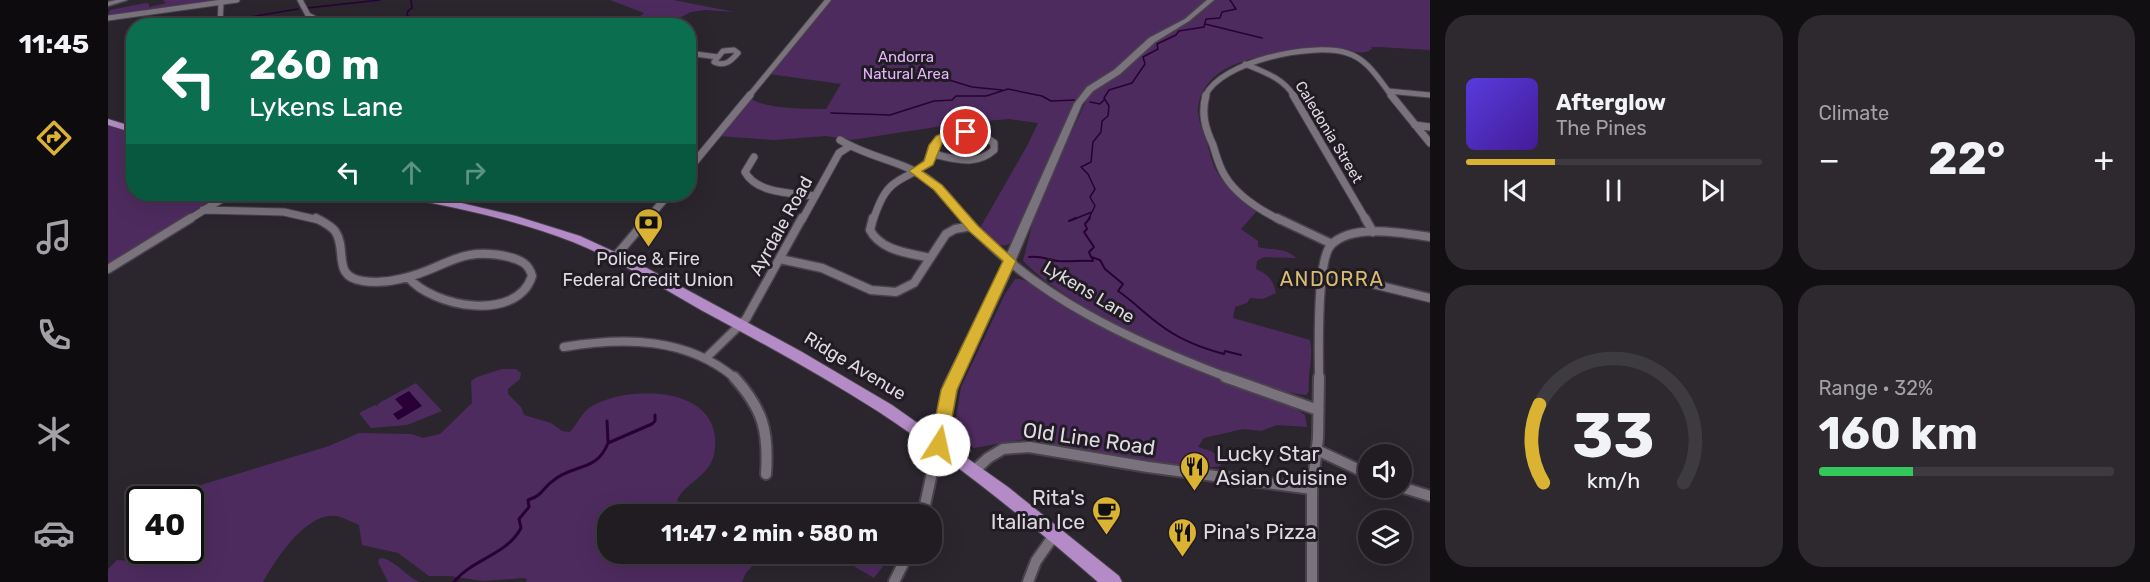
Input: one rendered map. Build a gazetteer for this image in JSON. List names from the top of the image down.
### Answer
{
  "streets": {
    "main road": ["Ridge Avenue"],
    "street": [
      "Caledonia Street",
      "Ayrdale Road",
      "Lykens Lane",
      "Old Line Road"
    ]
  },
  "crossings": [
    ["Ayrdale Road", "Lykens Lane"],
    ["Ayrdale Road", "Ridge Avenue"],
    ["Ridge Avenue", "Old Line Road"]
  ],
  "districts": ["ANDORRA"],
  "parks": ["Andorra Natural Area"],
  "places": {
    "bank": ["Police & Fire Federal Credit Union"],
    "restaurant": ["Lucky Star Asian Cuisine", "Pina's Pizza"],
    "cafe": ["Rita's Italian Ice"]
  },
  "page": {
    "tabs": "11:45",
    "tile": [
      "Climate",
      ["Range · 32%", "160 km"]
    ],
    "turn": ["260 m", "Lykens Lane"],
    "song": ["Afterglow", "The Pines"],
    "heat": ["−", "22°", "+"],
    "limit": "40",
    "trip": "11:47 · 2 min · 580 m",
    "gauge": ["33", "km/h"]
  }
}
